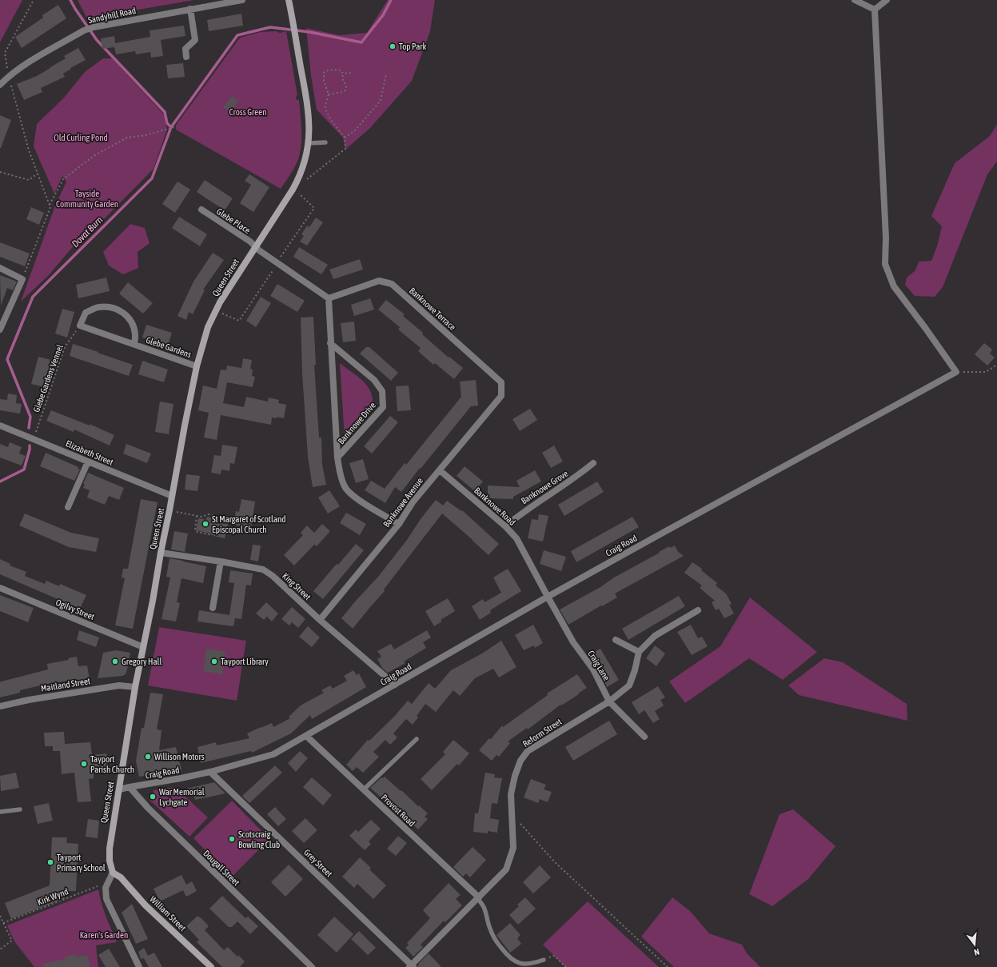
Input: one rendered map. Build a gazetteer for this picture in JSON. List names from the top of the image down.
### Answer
{
  "streets": {
    "main road": ["Queen Street", "William Street"],
    "street": [
      "Sandyhill Road",
      "Glebe Place",
      "Banknowe Terrace",
      "Glebe Gardens",
      "Banknowe Drive",
      "Elizabeth Street",
      "Banknowe Grove",
      "Banknowe Avenue",
      "Banknowe Road",
      "Craig Road",
      "King Street",
      "Ogilvy Street",
      "Craig Lane",
      "Maitland Street",
      "Reform Street",
      "Provost Road",
      "Grey Street",
      "Dougall Street"
    ],
    "path": ["Glebe Gardens Vennel", "Kirk Wynd"]
  },
  "crossings": [
    ["Glebe Place", "Queen Street"],
    ["Queen Street", "Glebe Gardens"],
    ["Queen Street", "Elizabeth Street"],
    ["Queen Street", "King Street"],
    ["Queen Street", "Ogilvy Street"],
    ["Queen Street", "Maitland Street"],
    ["Queen Street", "William Street"],
    ["Banknowe Terrace", "Banknowe Drive"],
    ["Banknowe Terrace", "Banknowe Avenue"],
    ["Glebe Gardens", "Glebe Gardens Vennel"],
    ["Glebe Gardens Vennel", "Elizabeth Street"],
    ["Banknowe Drive", "Banknowe Avenue"],
    ["Banknowe Grove", "Banknowe Road"],
    ["Banknowe Avenue", "Banknowe Road"],
    ["Banknowe Avenue", "King Street"],
    ["Banknowe Road", "Craig Road"],
    ["Banknowe Road", "Craig Lane"],
    ["Craig Road", "King Street"],
    ["Craig Road", "Craig Lane"],
    ["Craig Road", "Provost Road"],
    ["Craig Road", "Grey Street"],
    ["Craig Road", "Dougall Street"],
    ["Craig Lane", "Reform Street"],
    ["Reform Street", "Provost Road"],
    ["Reform Street", "Grey Street"]
  ],
  "water": ["Dovat Burn"],
  "parks": [
    "Cross Green",
    "Old Curling Pond",
    "Tayside Community Garden",
    "Karen's Garden"
  ],
  "places": [
    "Top Park",
    "St Margaret of Scotland Episcopal Church",
    "Gregory Hall",
    "Tayport Library",
    "Willison Motors",
    "Tayport Parish Church",
    "War Memorial Lychgate",
    "Scotscraig Bowling Club",
    "Tayport Primary School"
  ],
  "north": "bottom"
}
